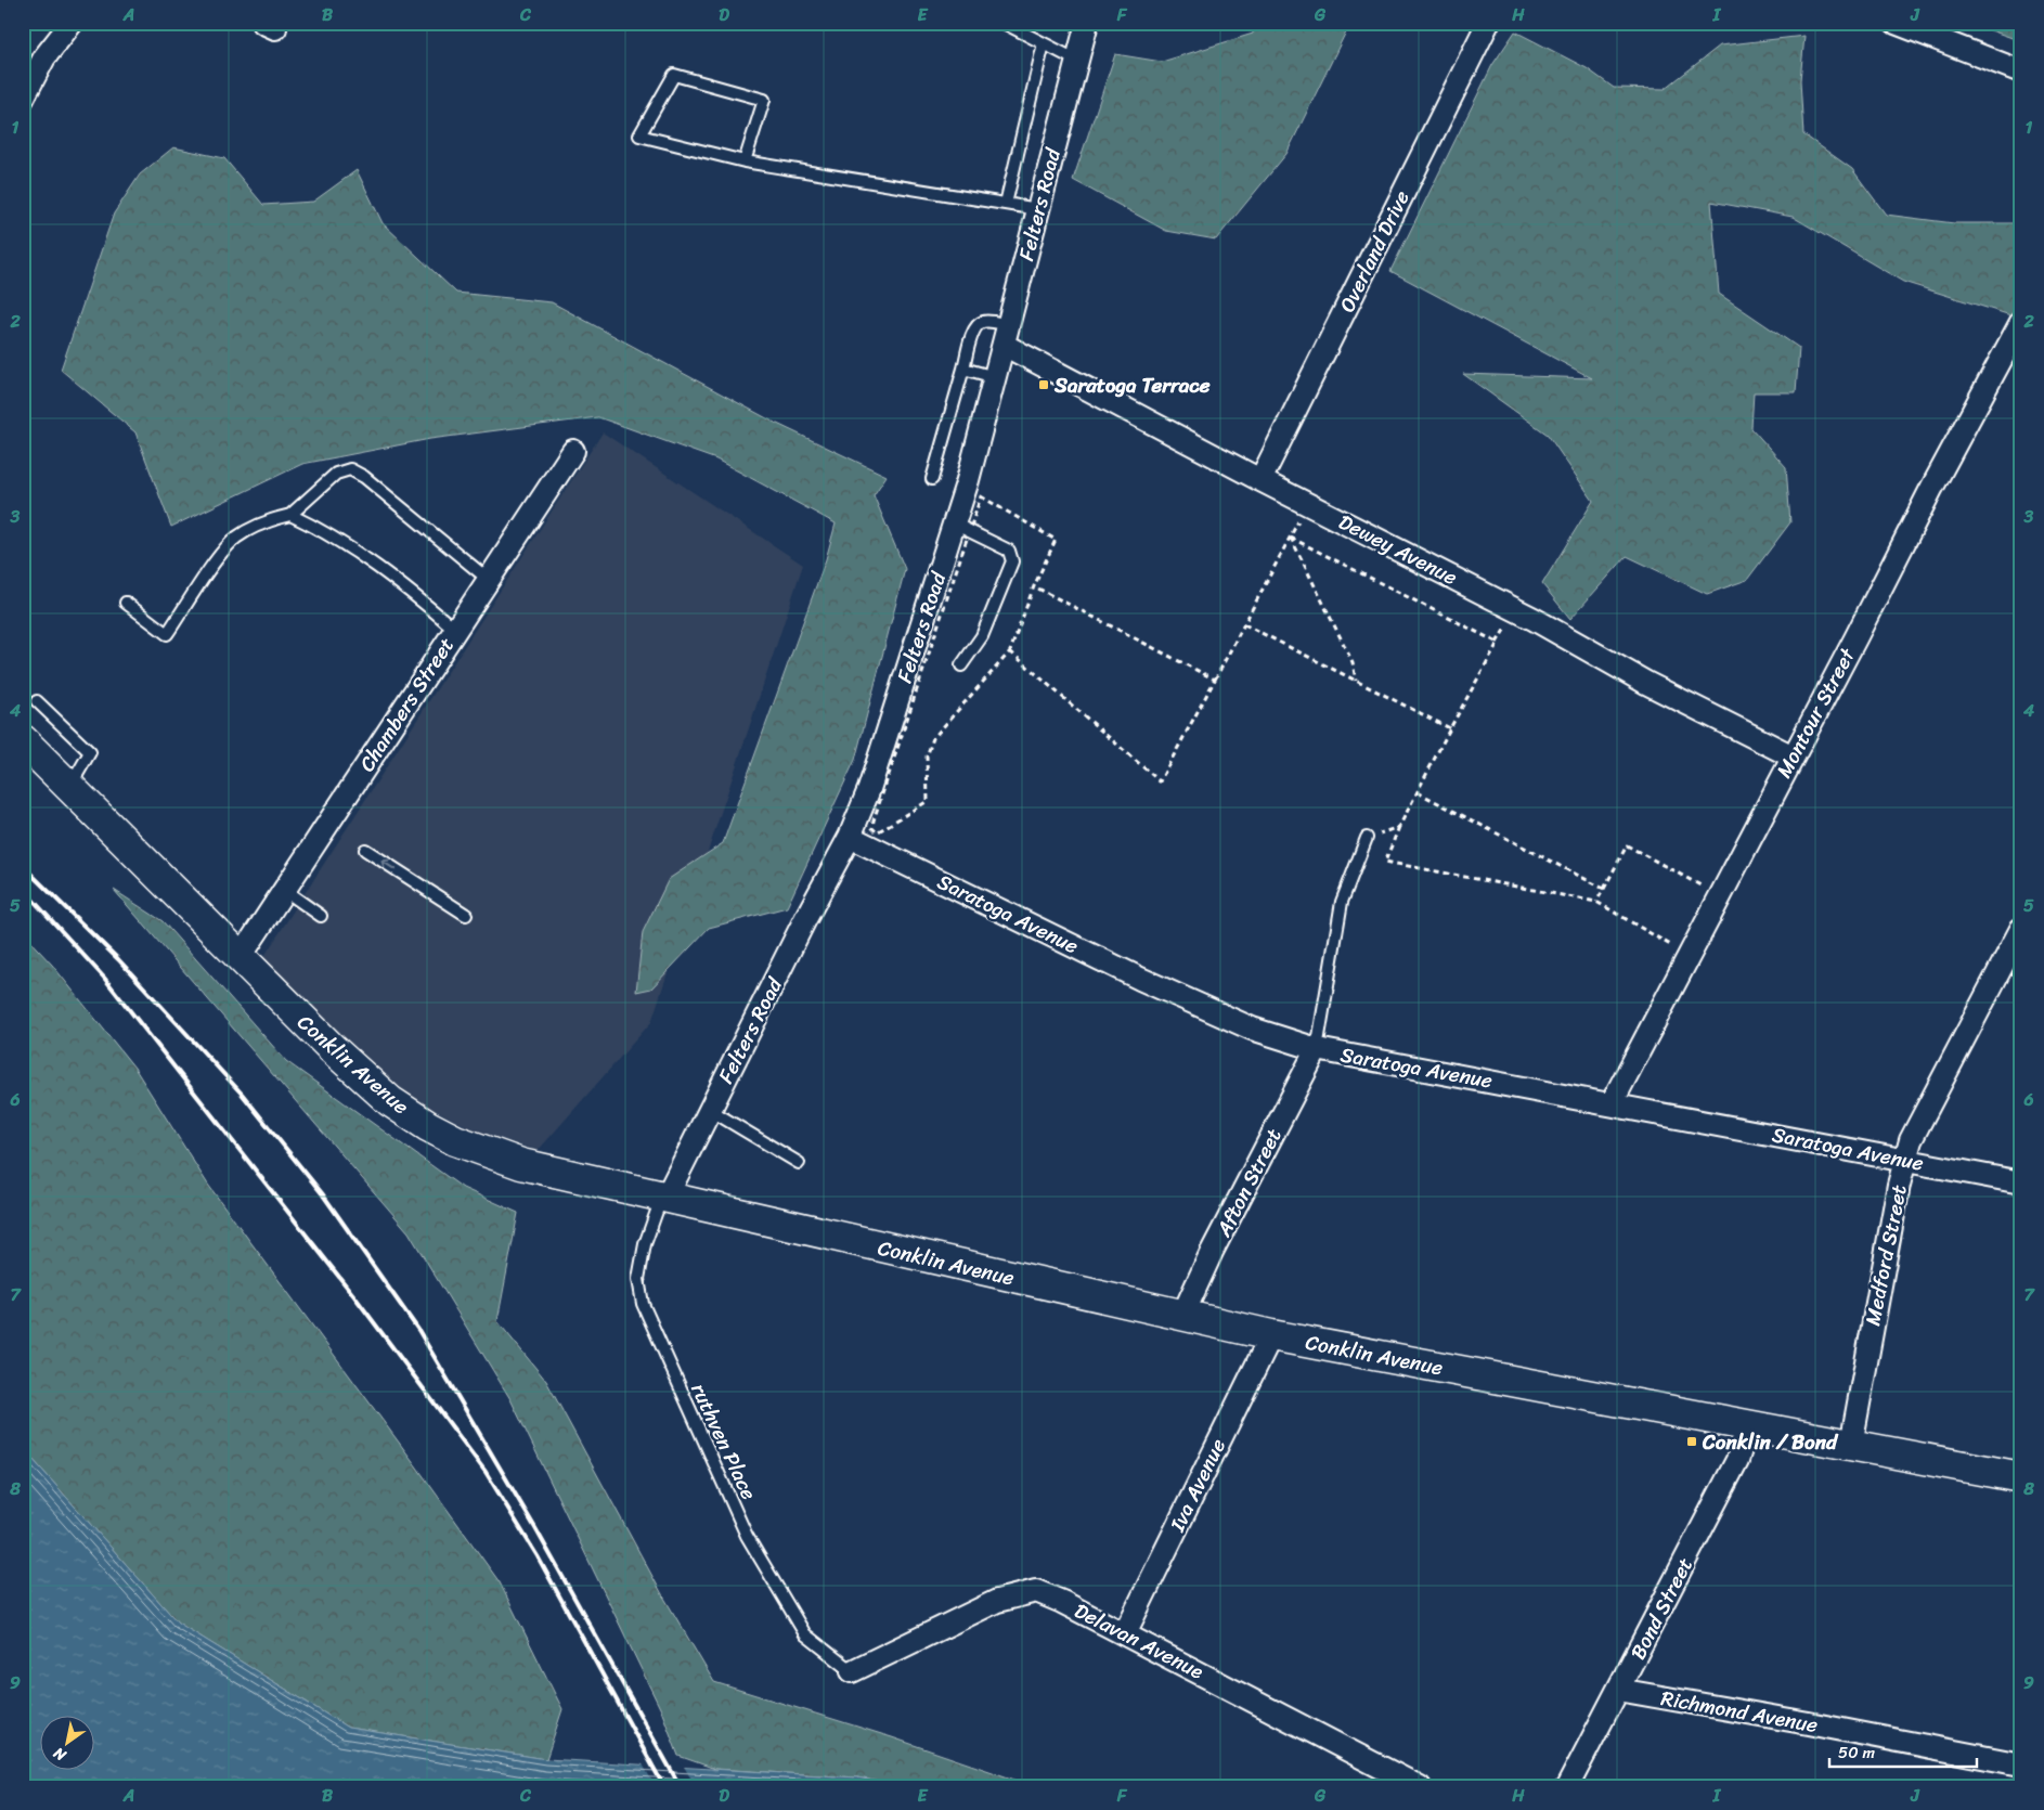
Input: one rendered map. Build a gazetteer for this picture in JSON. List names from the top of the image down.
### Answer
{
  "streets": {
    "main road": ["Conklin Avenue"],
    "street": [
      "Felters Road",
      "Overland Drive",
      "Dewey Avenue",
      "Chambers Street",
      "Montour Street",
      "Saratoga Avenue",
      "Afton Street",
      "Medford Street",
      "Iva Avenue",
      "Bond Street",
      "Delavan Avenue",
      "Richmond Avenue"
    ],
    "lane": ["ruthven Place"]
  },
  "crossings": [
    ["Felters Road", "Dewey Avenue"],
    ["Felters Road", "Saratoga Avenue"],
    ["Felters Road", "Conklin Avenue"],
    ["Felters Road", "ruthven Place"],
    ["Overland Drive", "Dewey Avenue"],
    ["Dewey Avenue", "Montour Street"],
    ["Chambers Street", "Conklin Avenue"],
    ["Montour Street", "Saratoga Avenue"],
    ["Saratoga Avenue", "Afton Street"],
    ["Saratoga Avenue", "Medford Street"],
    ["Conklin Avenue", "Afton Street"],
    ["Conklin Avenue", "Medford Street"],
    ["Conklin Avenue", "ruthven Place"],
    ["Conklin Avenue", "Iva Avenue"],
    ["Conklin Avenue", "Bond Street"],
    ["ruthven Place", "Delavan Avenue"],
    ["Iva Avenue", "Delavan Avenue"],
    ["Bond Street", "Richmond Avenue"]
  ],
  "places": {
    "transit": ["Saratoga Terrace", "Conklin / Bond"]
  },
  "scale_bar": "50 m",
  "north": "bottom left",
  "grid": {
    "columns": [
      "A",
      "B",
      "C",
      "D",
      "E",
      "F",
      "G",
      "H",
      "I",
      "J"
    ],
    "rows": [
      "1",
      "2",
      "3",
      "4",
      "5",
      "6",
      "7",
      "8",
      "9"
    ]
  }
}
